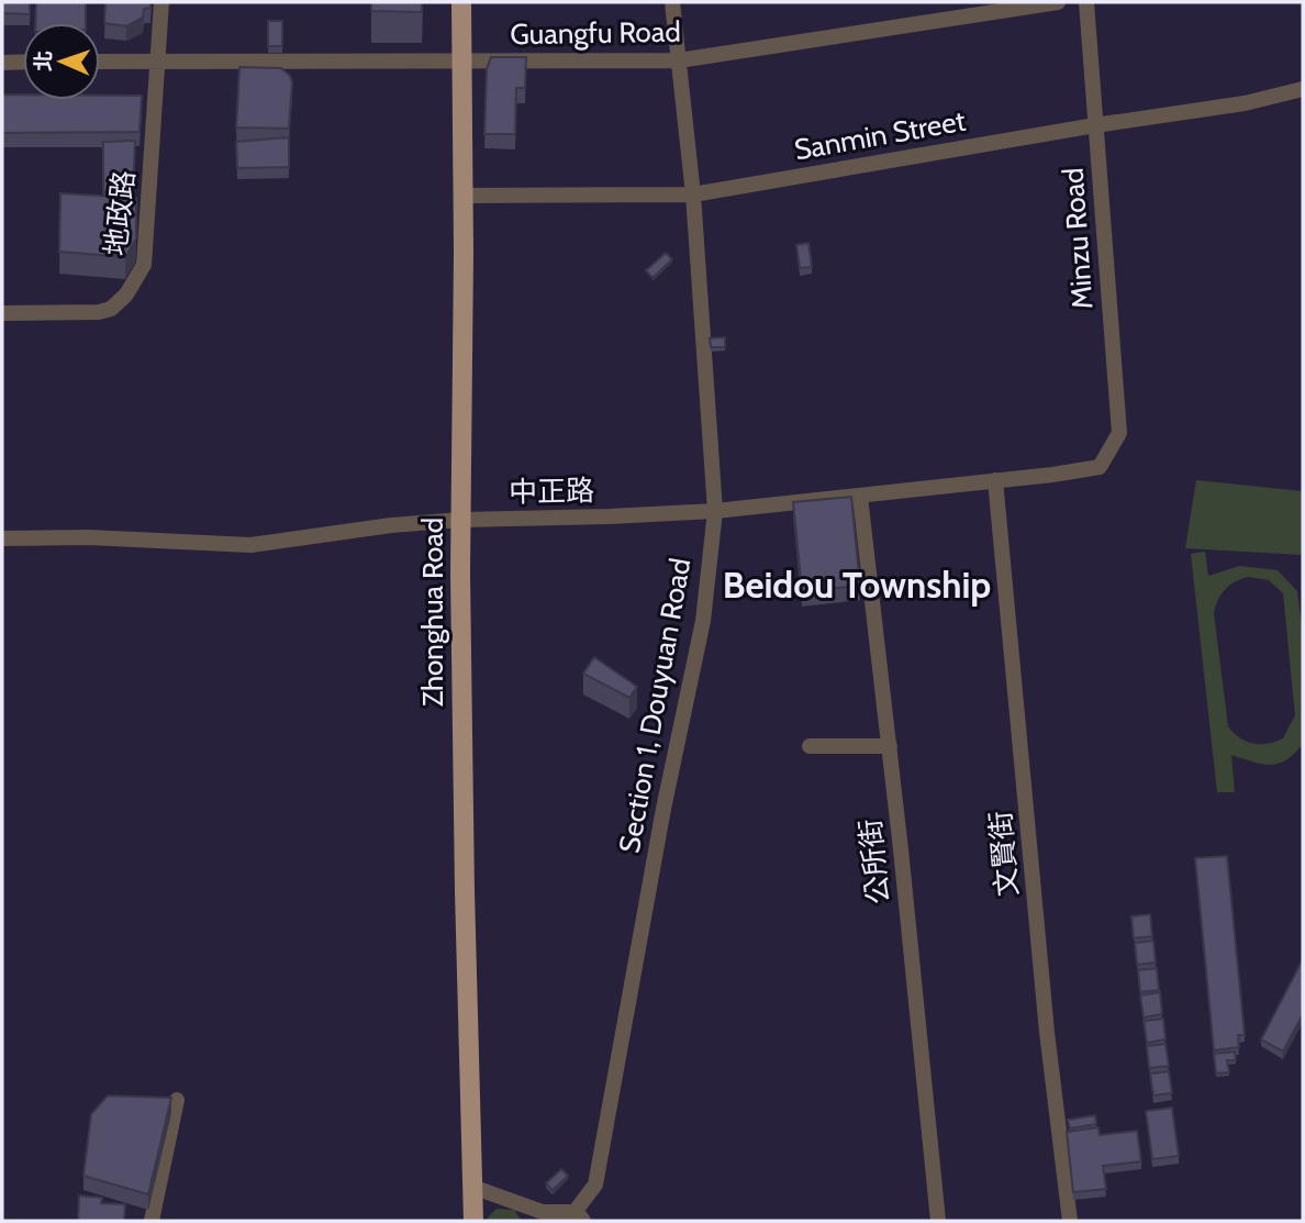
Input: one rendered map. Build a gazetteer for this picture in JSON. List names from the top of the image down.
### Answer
{
  "streets": {
    "main road": ["Zhonghua Road"],
    "street": [
      "Guangfu Road",
      "Sanmin Street",
      "地政路",
      "Minzu Road",
      "中正路",
      "Section 1, Douyuan Road",
      "文賢街",
      "公所街"
    ]
  },
  "crossings": [
    ["Guangfu Road", "地政路"],
    ["Guangfu Road", "Zhonghua Road"],
    ["Guangfu Road", "Section 1, Douyuan Road"],
    ["Sanmin Street", "Minzu Road"],
    ["Sanmin Street", "Zhonghua Road"],
    ["Sanmin Street", "Section 1, Douyuan Road"],
    ["Minzu Road", "中正路"],
    ["中正路", "Zhonghua Road"],
    ["中正路", "Section 1, Douyuan Road"],
    ["中正路", "文賢街"],
    ["中正路", "公所街"]
  ],
  "districts": ["Beidou Township"],
  "north": "left"
}
